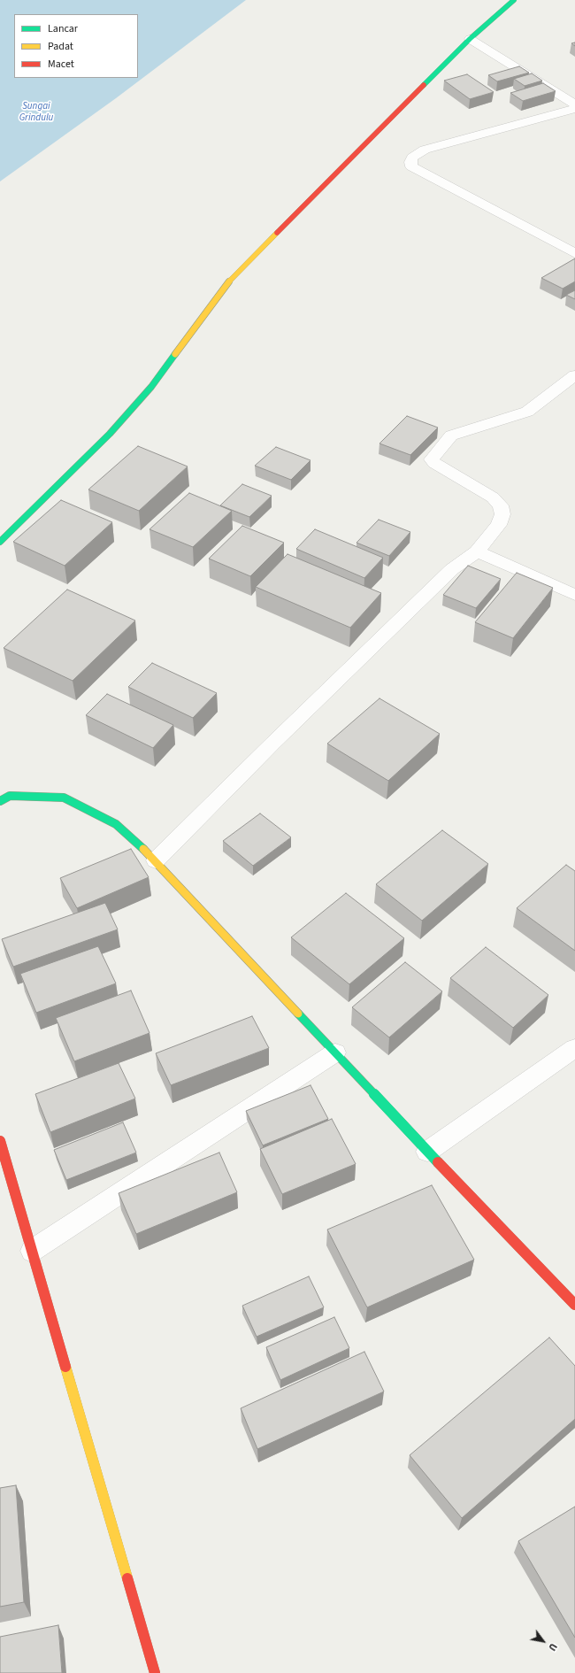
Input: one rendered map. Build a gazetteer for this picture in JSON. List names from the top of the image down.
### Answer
{
  "water": ["Sungai Grindulu"],
  "legend": ["Lancar", "Padat", "Macet"],
  "north": "bottom right"
}
